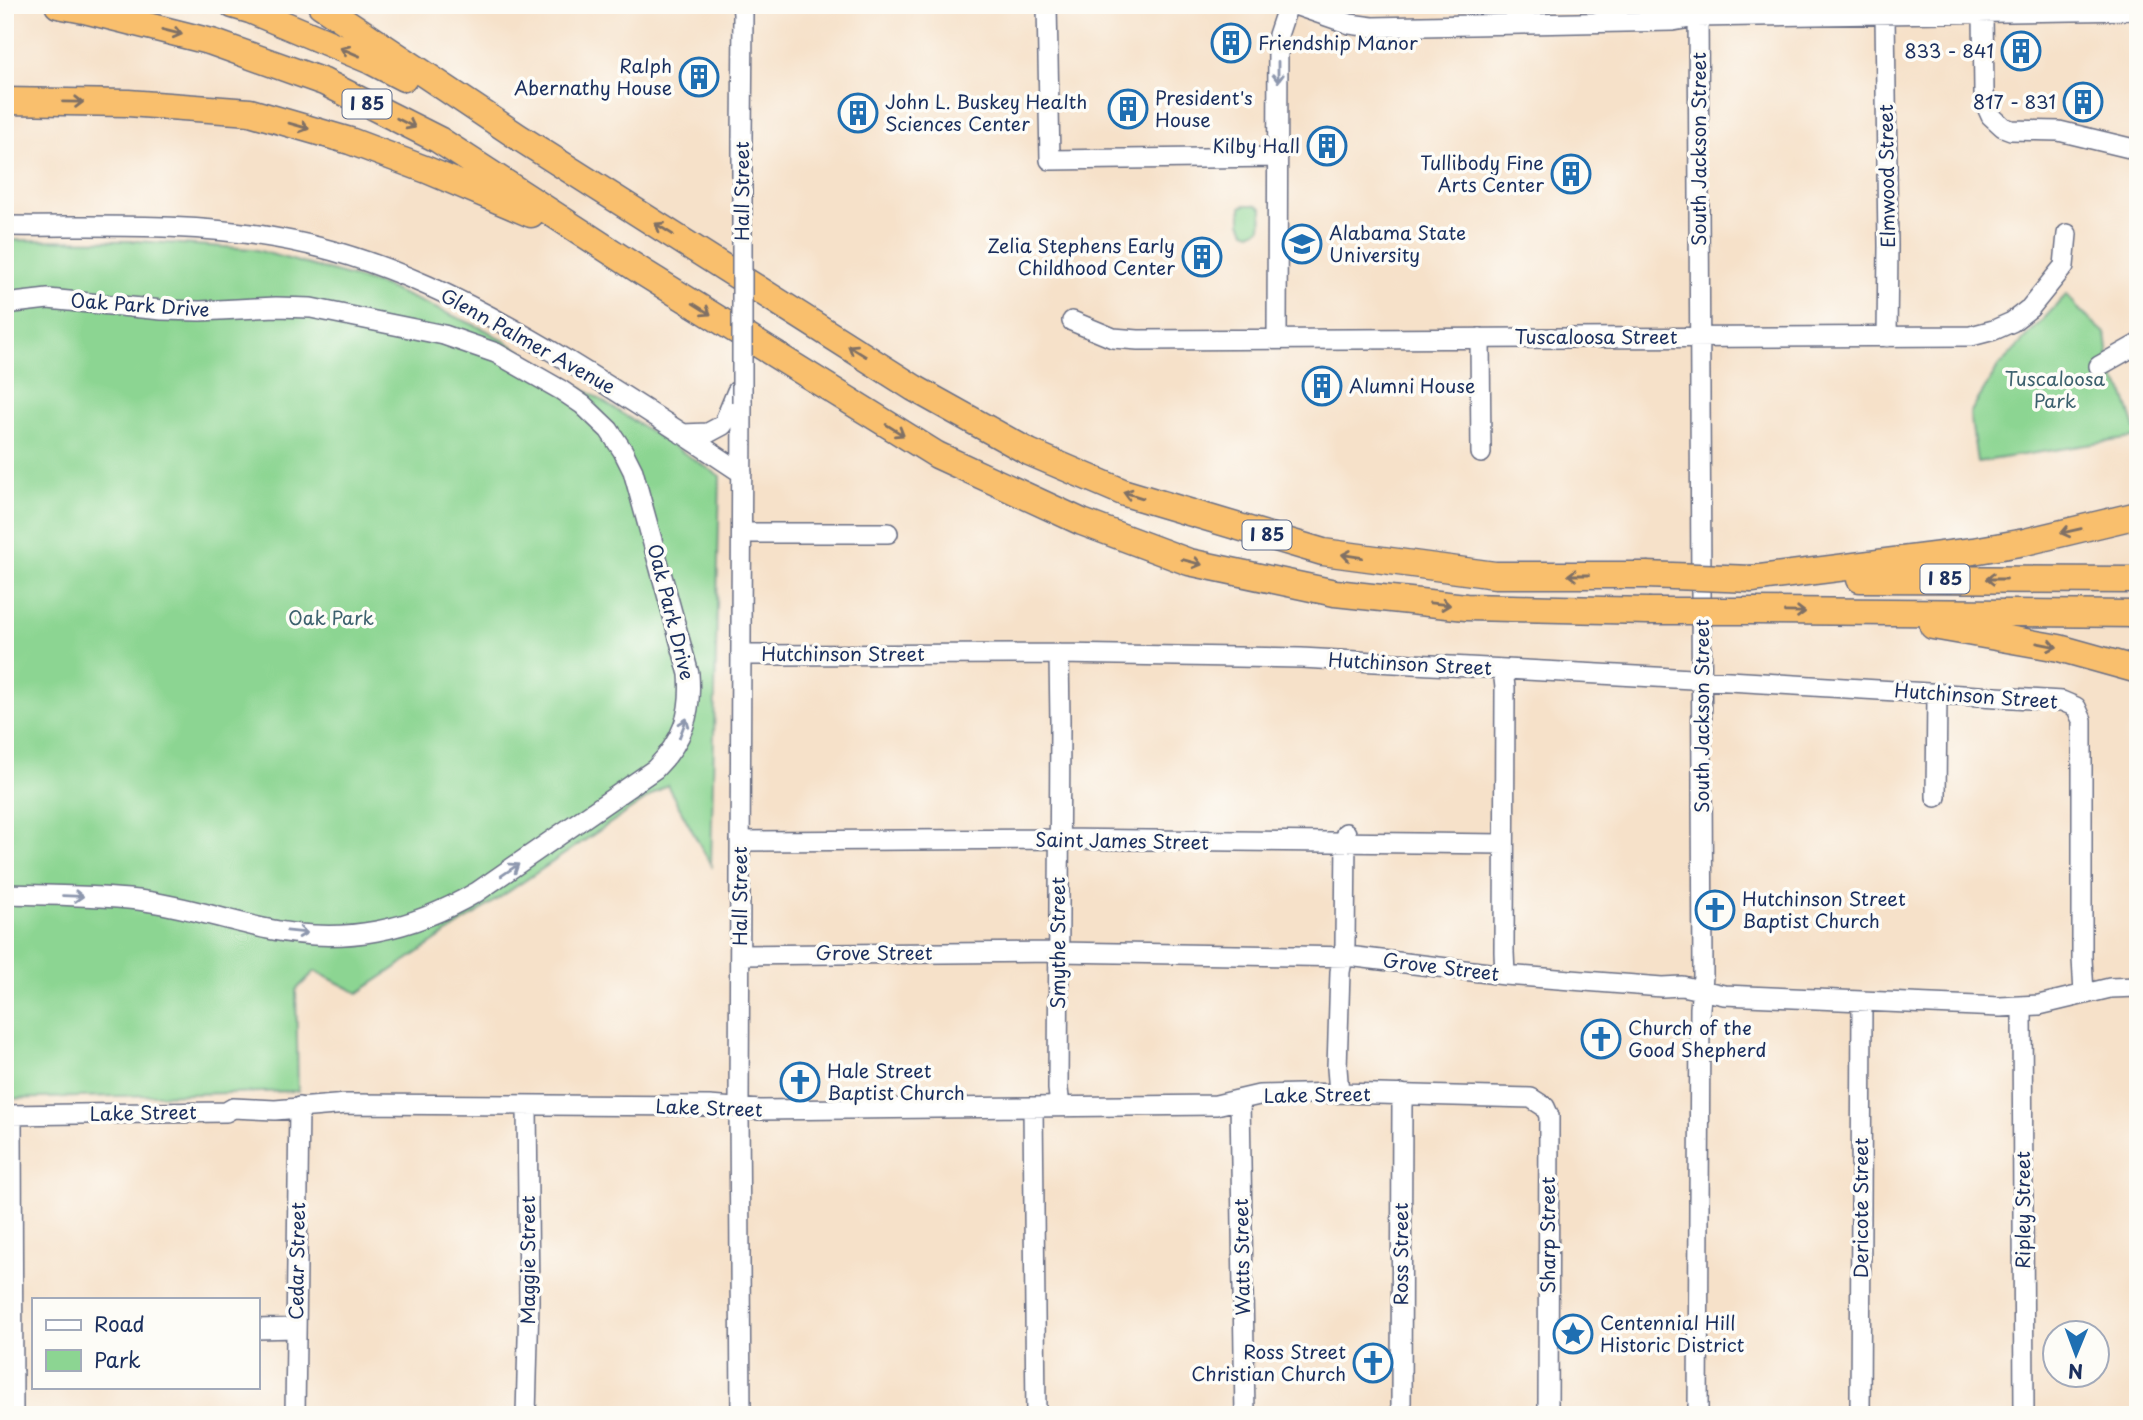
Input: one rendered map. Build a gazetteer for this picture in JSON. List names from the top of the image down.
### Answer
{
  "streets": {
    "highway": ["I 85"],
    "street": [
      "South Jackson Street",
      "Elmwood Street",
      "Hall Street",
      "Oak Park Drive",
      "Tuscaloosa Street",
      "Glenn Palmer Avenue",
      "Hutchinson Street",
      "Saint James Street",
      "Smythe Street",
      "Grove Street",
      "Lake Street",
      "Dericote Street",
      "Ripley Street",
      "Sharp Street",
      "Ross Street",
      "Watts Street",
      "Maggie Street",
      "Cedar Street"
    ]
  },
  "crossings": [
    ["South Jackson Street", "Tuscaloosa Street"],
    ["South Jackson Street", "Hutchinson Street"],
    ["South Jackson Street", "Grove Street"],
    ["Elmwood Street", "Tuscaloosa Street"],
    ["Hall Street", "Glenn Palmer Avenue"],
    ["Hall Street", "Hutchinson Street"],
    ["Hall Street", "Saint James Street"],
    ["Hall Street", "Grove Street"],
    ["Hall Street", "Lake Street"],
    ["Hutchinson Street", "Smythe Street"],
    ["Hutchinson Street", "Grove Street"],
    ["Saint James Street", "Smythe Street"],
    ["Smythe Street", "Grove Street"],
    ["Smythe Street", "Lake Street"],
    ["Grove Street", "Dericote Street"],
    ["Grove Street", "Ripley Street"],
    ["Lake Street", "Sharp Street"],
    ["Lake Street", "Ross Street"],
    ["Lake Street", "Watts Street"],
    ["Lake Street", "Maggie Street"],
    ["Lake Street", "Cedar Street"]
  ],
  "parks": ["Tuscaloosa Park", "Oak Park"],
  "places": {
    "building": [
      "Friendship Manor",
      "833 - 841",
      "Ralph Abernathy House",
      "817 - 831",
      "President's House",
      "John L. Buskey Health Sciences Center",
      "Kilby Hall",
      "Tullibody Fine Arts Center",
      "Zelia Stephens Early Childhood Center",
      "Alumni House"
    ],
    "school or university": ["Alabama State University"],
    "church": [
      "Hutchinson Street Baptist Church",
      "Church of the Good Shepherd",
      "Hale Street Baptist Church",
      "Ross Street Christian Church"
    ],
    "place": ["Centennial Hill Historic District"]
  },
  "legend": ["Road", "Park"],
  "north": "bottom"
}
